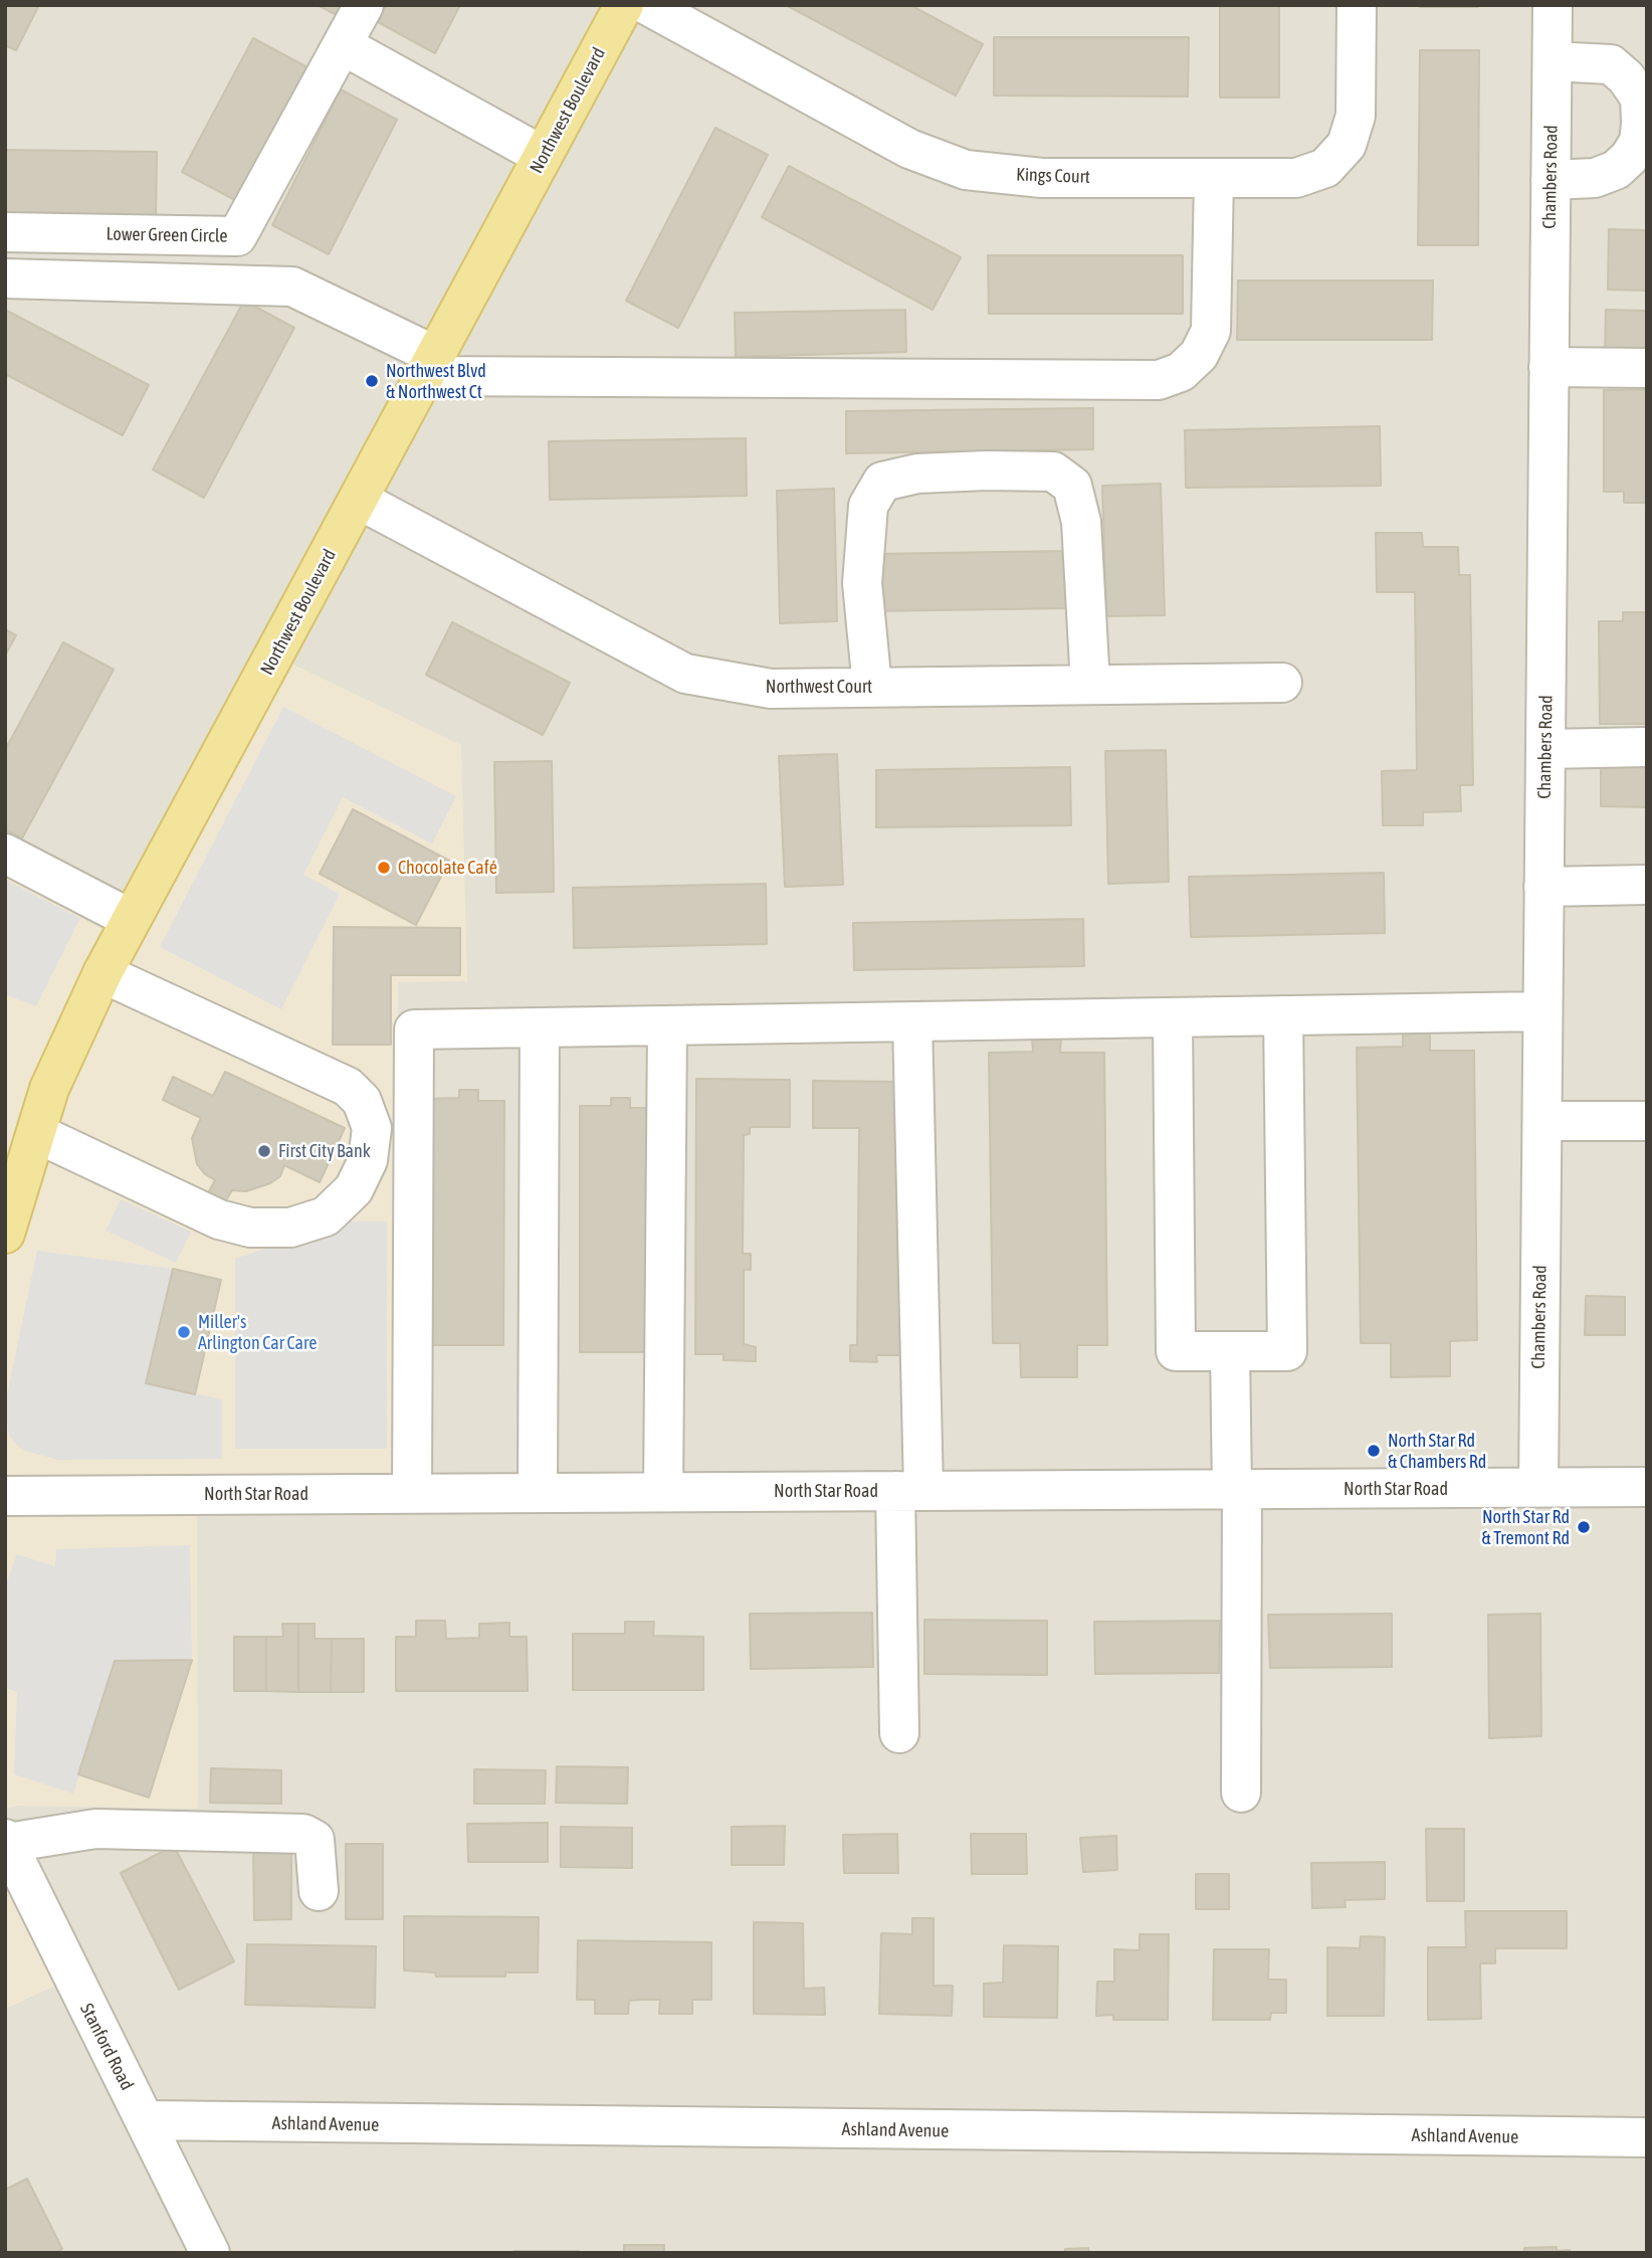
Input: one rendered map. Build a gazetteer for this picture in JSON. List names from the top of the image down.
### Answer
{
  "streets": {
    "main road": ["Northwest Boulevard"],
    "street": [
      "Kings Court",
      "Chambers Road",
      "Lower Green Circle",
      "Northwest Court",
      "North Star Road",
      "Stanford Road",
      "Ashland Avenue"
    ]
  },
  "crossings": [
    ["Northwest Boulevard", "Northwest Court"],
    ["Chambers Road", "North Star Road"],
    ["Stanford Road", "Ashland Avenue"]
  ],
  "places": [
    "Northwest Blvd & Northwest Ct",
    "Chocolate Café",
    "First City Bank",
    "Miller's Arlington Car Care",
    "North Star Rd & Chambers Rd",
    "North Star Rd & Tremont Rd"
  ]
}
